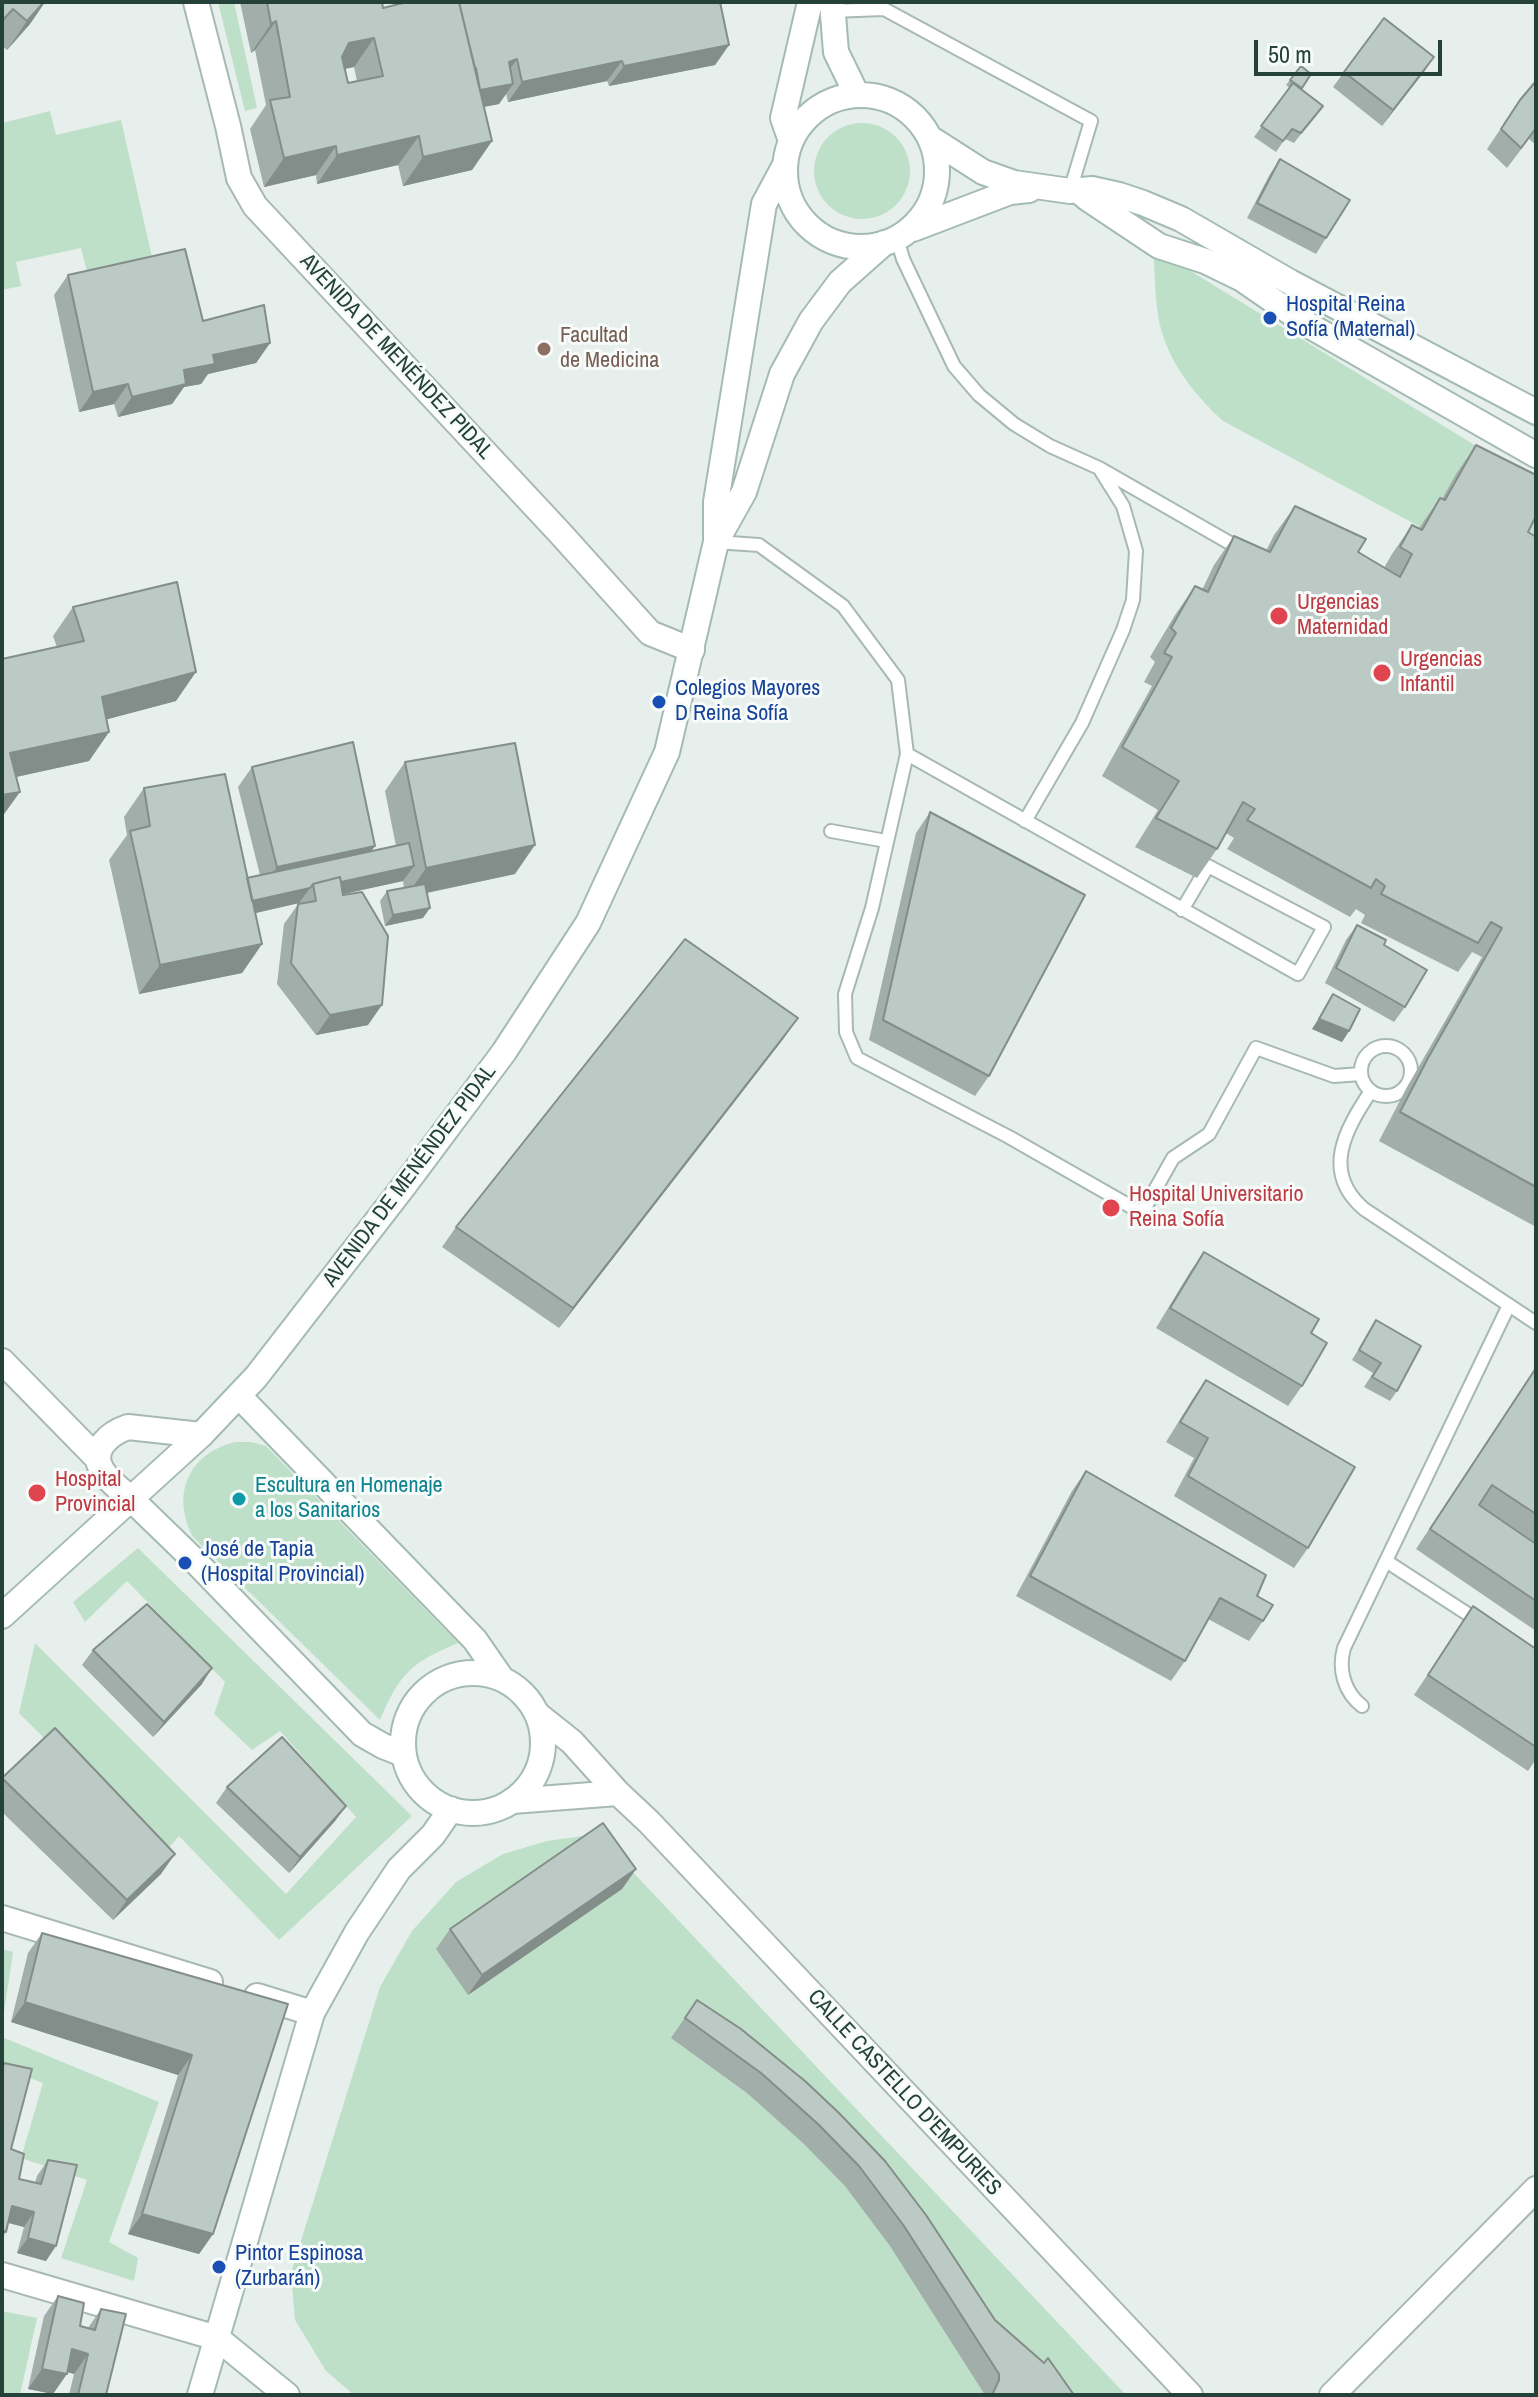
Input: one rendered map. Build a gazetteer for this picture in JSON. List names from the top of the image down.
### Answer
{
  "streets": {
    "street": ["AVENIDA DE MENÉNDEZ PIDAL", "CALLE CASTELLO D'EMPURIES"]
  },
  "places": [
    "Hospital Reina Sofía (Maternal)",
    "Facultad de Medicina",
    "Urgencias Maternidad",
    "Urgencias Infantil",
    "Colegios Mayores D Reina Sofía",
    "Hospital Universitario Reina Sofía",
    "Hospital Provincial",
    "Escultura en Homenaje a los Sanitarios",
    "José de Tapia (Hospital Provincial)",
    "Pintor Espinosa (Zurbarán)"
  ],
  "scale_bar": "50 m"
}
